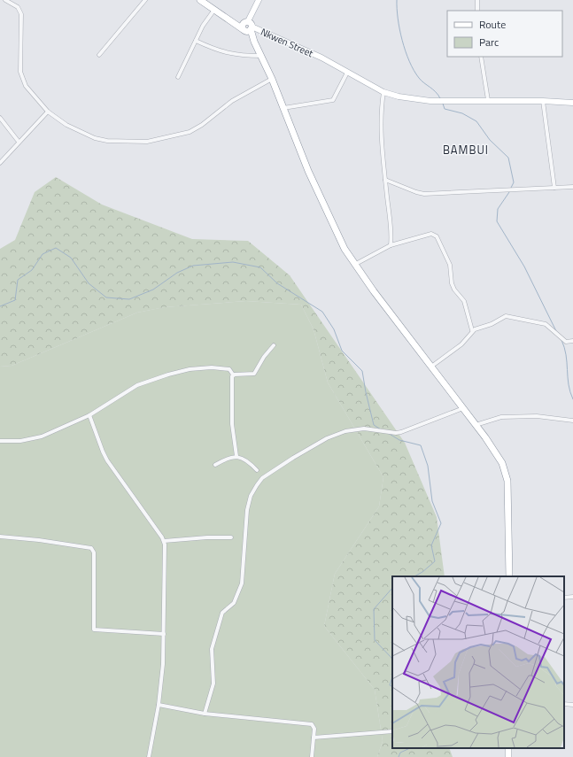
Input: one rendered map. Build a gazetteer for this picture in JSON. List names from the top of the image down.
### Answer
{
  "streets": {
    "main road": ["Nkwen Street"]
  },
  "districts": ["BAMBUI"],
  "legend": ["Route", "Parc"]
}
